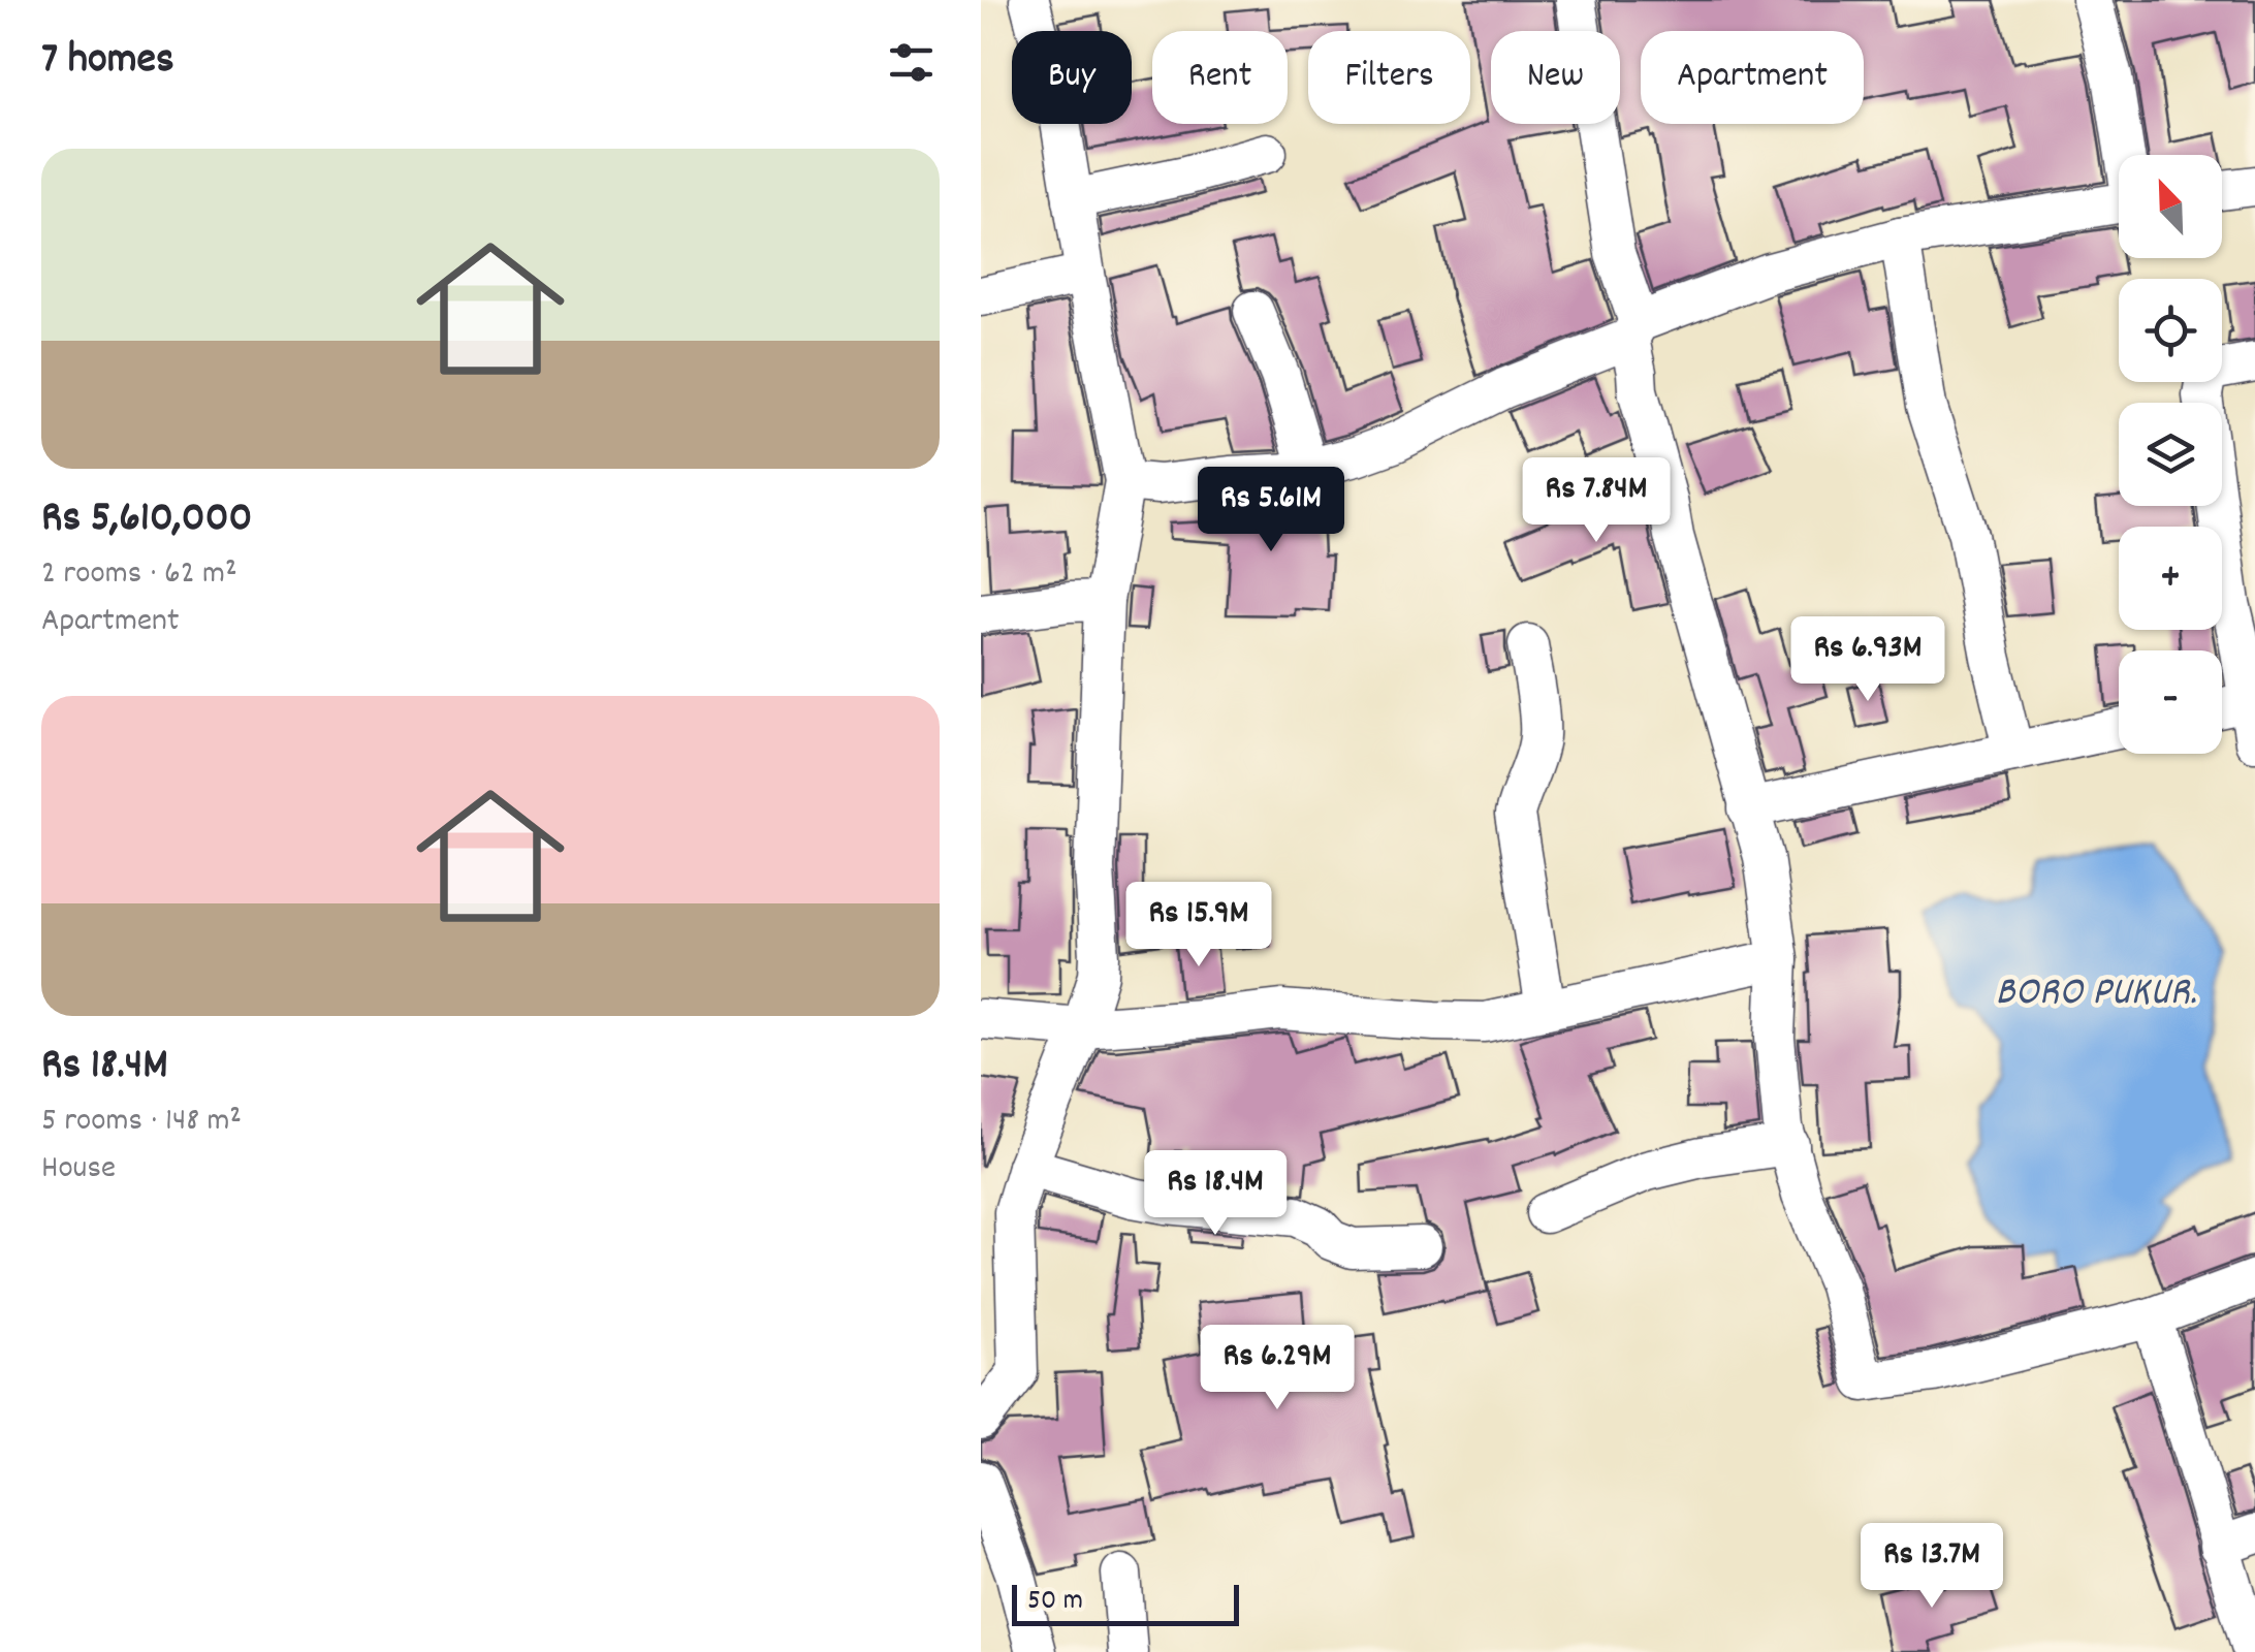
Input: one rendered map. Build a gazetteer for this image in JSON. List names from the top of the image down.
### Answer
{
  "water": ["BORO PUKUR."],
  "scale_bar": "50 m",
  "north": "top left",
  "page": {
    "heading": "7 homes",
    "chip": [
      "Buy",
      "Rent",
      "Filters",
      "New",
      "Apartment"
    ],
    "list": [
      {
        "name": "Rs 5,610,000",
        "note": "2 rooms · 62 m² · Apartment"
      },
      {
        "name": "Rs 18.4M",
        "note": "5 rooms · 148 m² · House"
      }
    ],
    "map_buttons": ["+", "−"],
    "price": [
      "Rs 7.84M",
      "Rs 5.61M",
      "Rs 6.93M",
      "Rs 15.9M",
      "Rs 18.4M",
      "Rs 6.29M",
      "Rs 13.7M"
    ],
    "scale": "50 m"
  }
}
